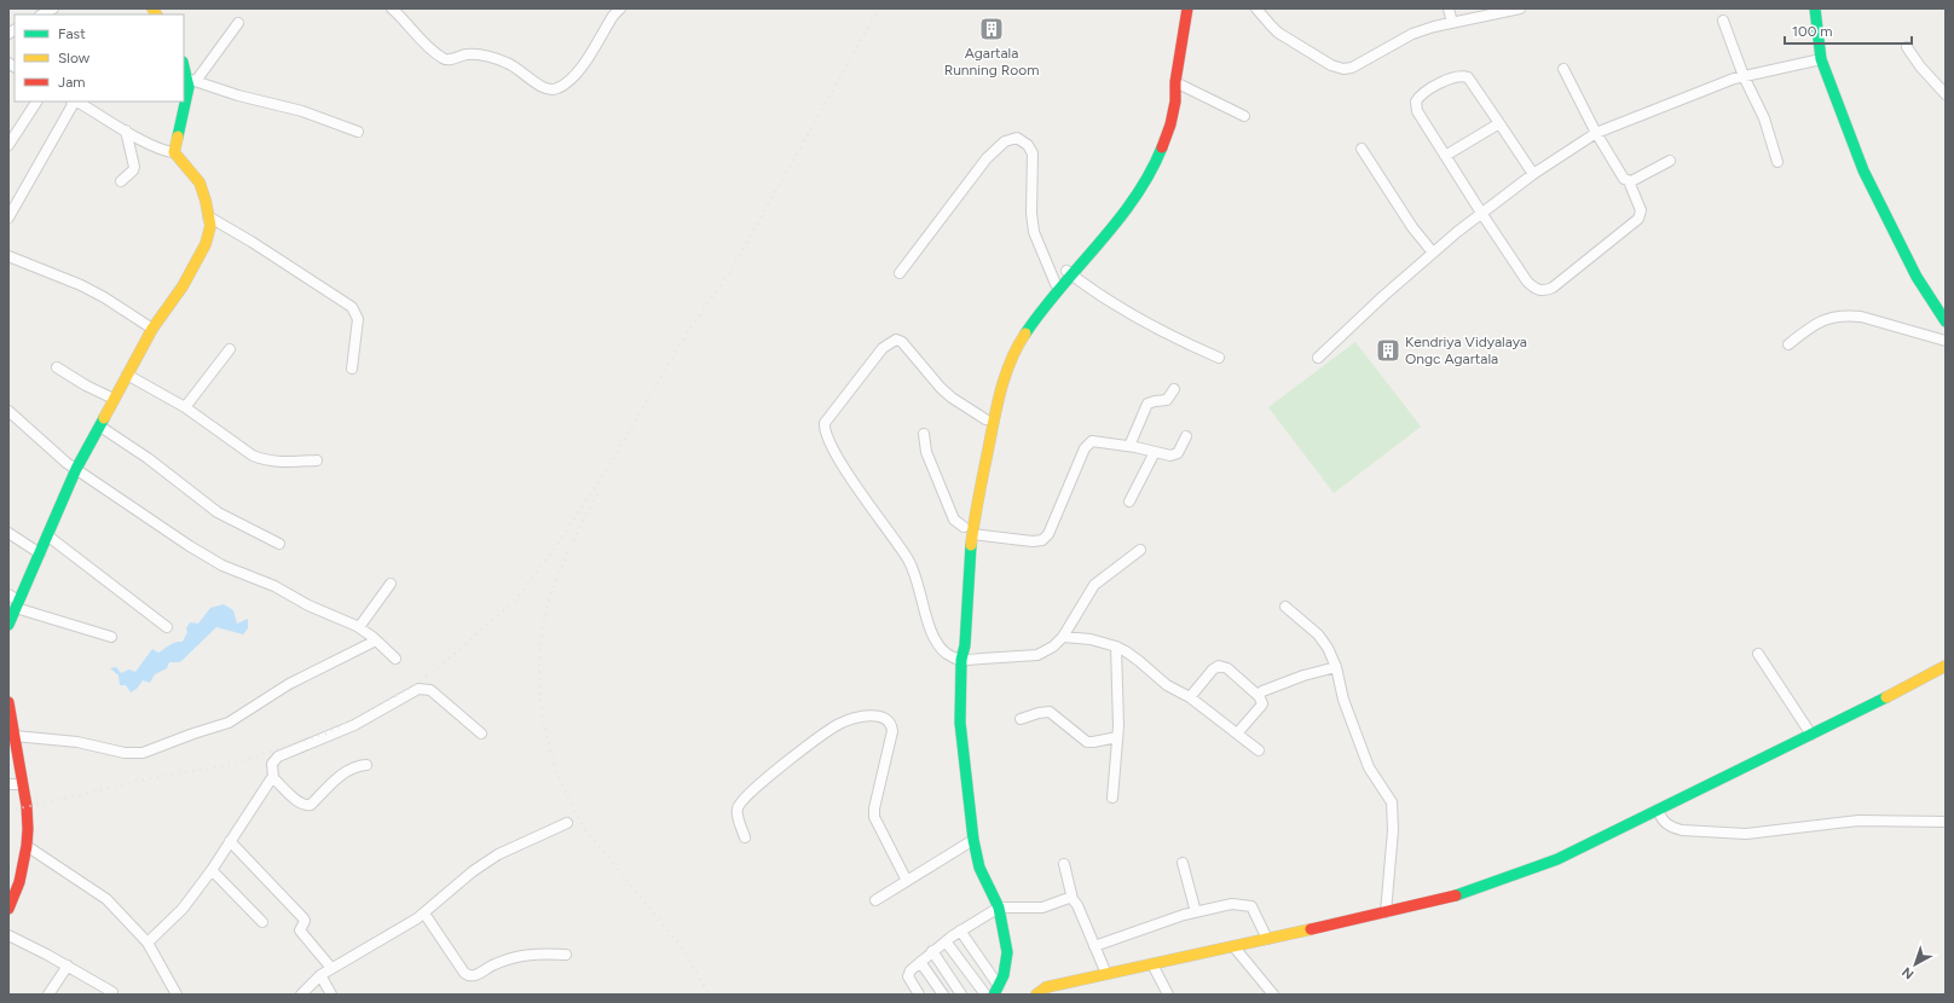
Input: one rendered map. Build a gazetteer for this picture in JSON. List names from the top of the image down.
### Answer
{
  "places": {
    "building": ["Agartala Running Room", "Kendriya Vidyalaya Ongc Agartala"]
  },
  "legend": ["Fast", "Slow", "Jam"],
  "scale_bar": "100 m",
  "north": "bottom left"
}
